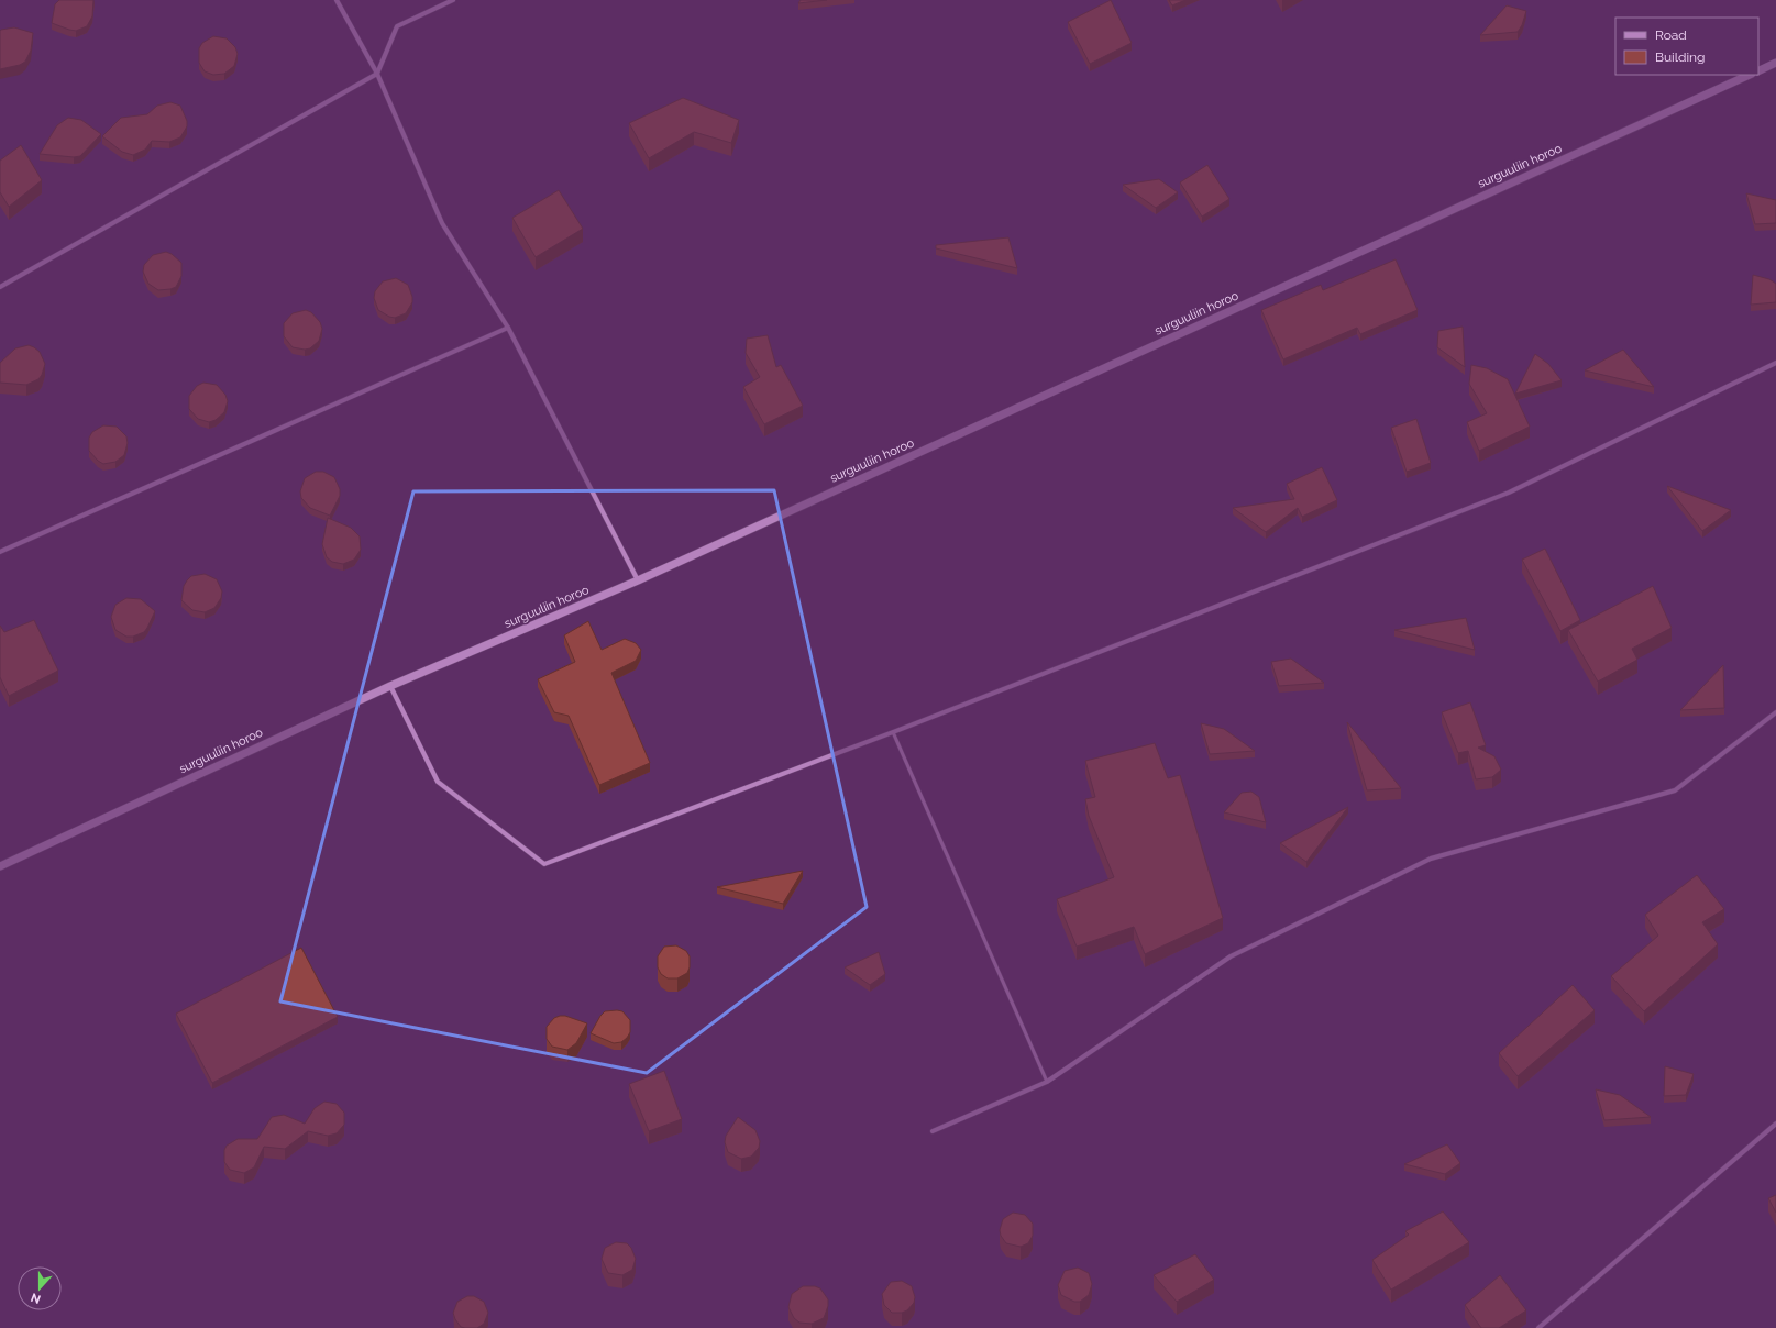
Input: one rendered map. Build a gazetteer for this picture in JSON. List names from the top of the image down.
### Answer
{
  "streets": {
    "street": ["surguuliin horoo"]
  },
  "legend": ["Road", "Building"],
  "north": "bottom"
}
